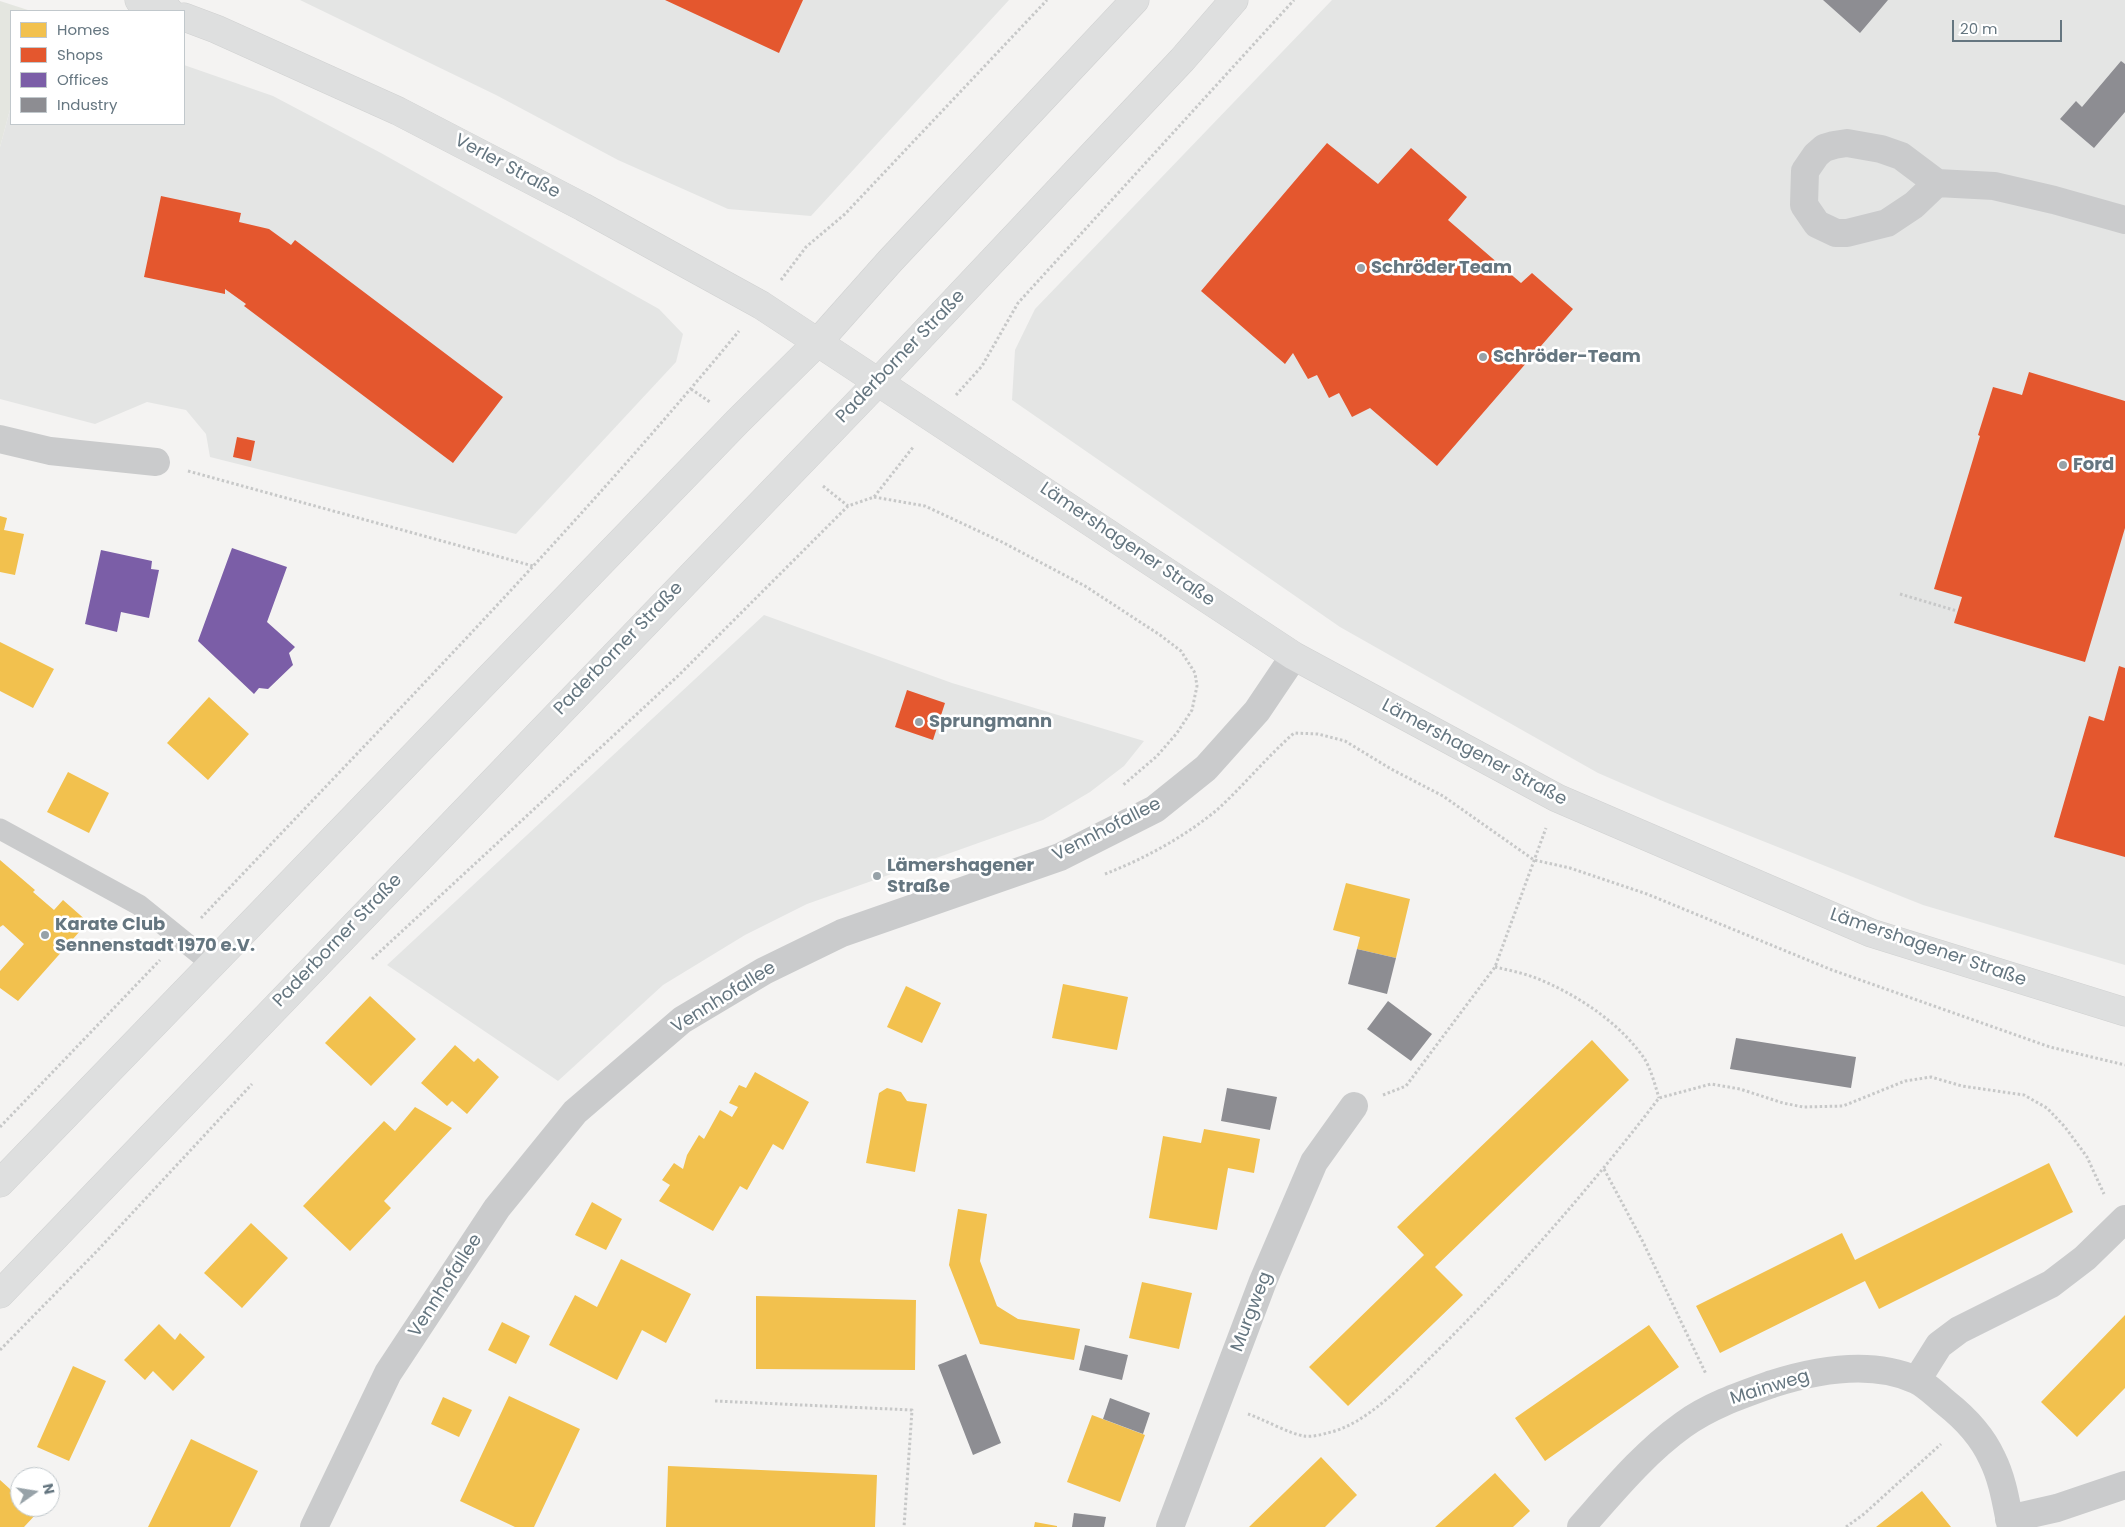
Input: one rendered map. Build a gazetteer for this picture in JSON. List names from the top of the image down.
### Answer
{
  "streets": {
    "main road": ["Verler Straße", "Paderborner Straße", "Lämershagener Straße"],
    "street": ["Vennhofallee", "Murgweg", "Mainweg"]
  },
  "crossings": [
    ["Verler Straße", "Paderborner Straße"],
    ["Verler Straße", "Lämershagener Straße"],
    ["Paderborner Straße", "Lämershagener Straße"],
    ["Lämershagener Straße", "Vennhofallee"]
  ],
  "places": [
    "Schröder Team",
    "Schröder-Team",
    "Ford",
    "Sprungmann",
    "Lämershagener Straße",
    "Karate Club Sennenstadt 1970 e.V."
  ],
  "legend": [
    "Homes",
    "Shops",
    "Offices",
    "Industry"
  ],
  "scale_bar": "20 m",
  "north": "right"
}
